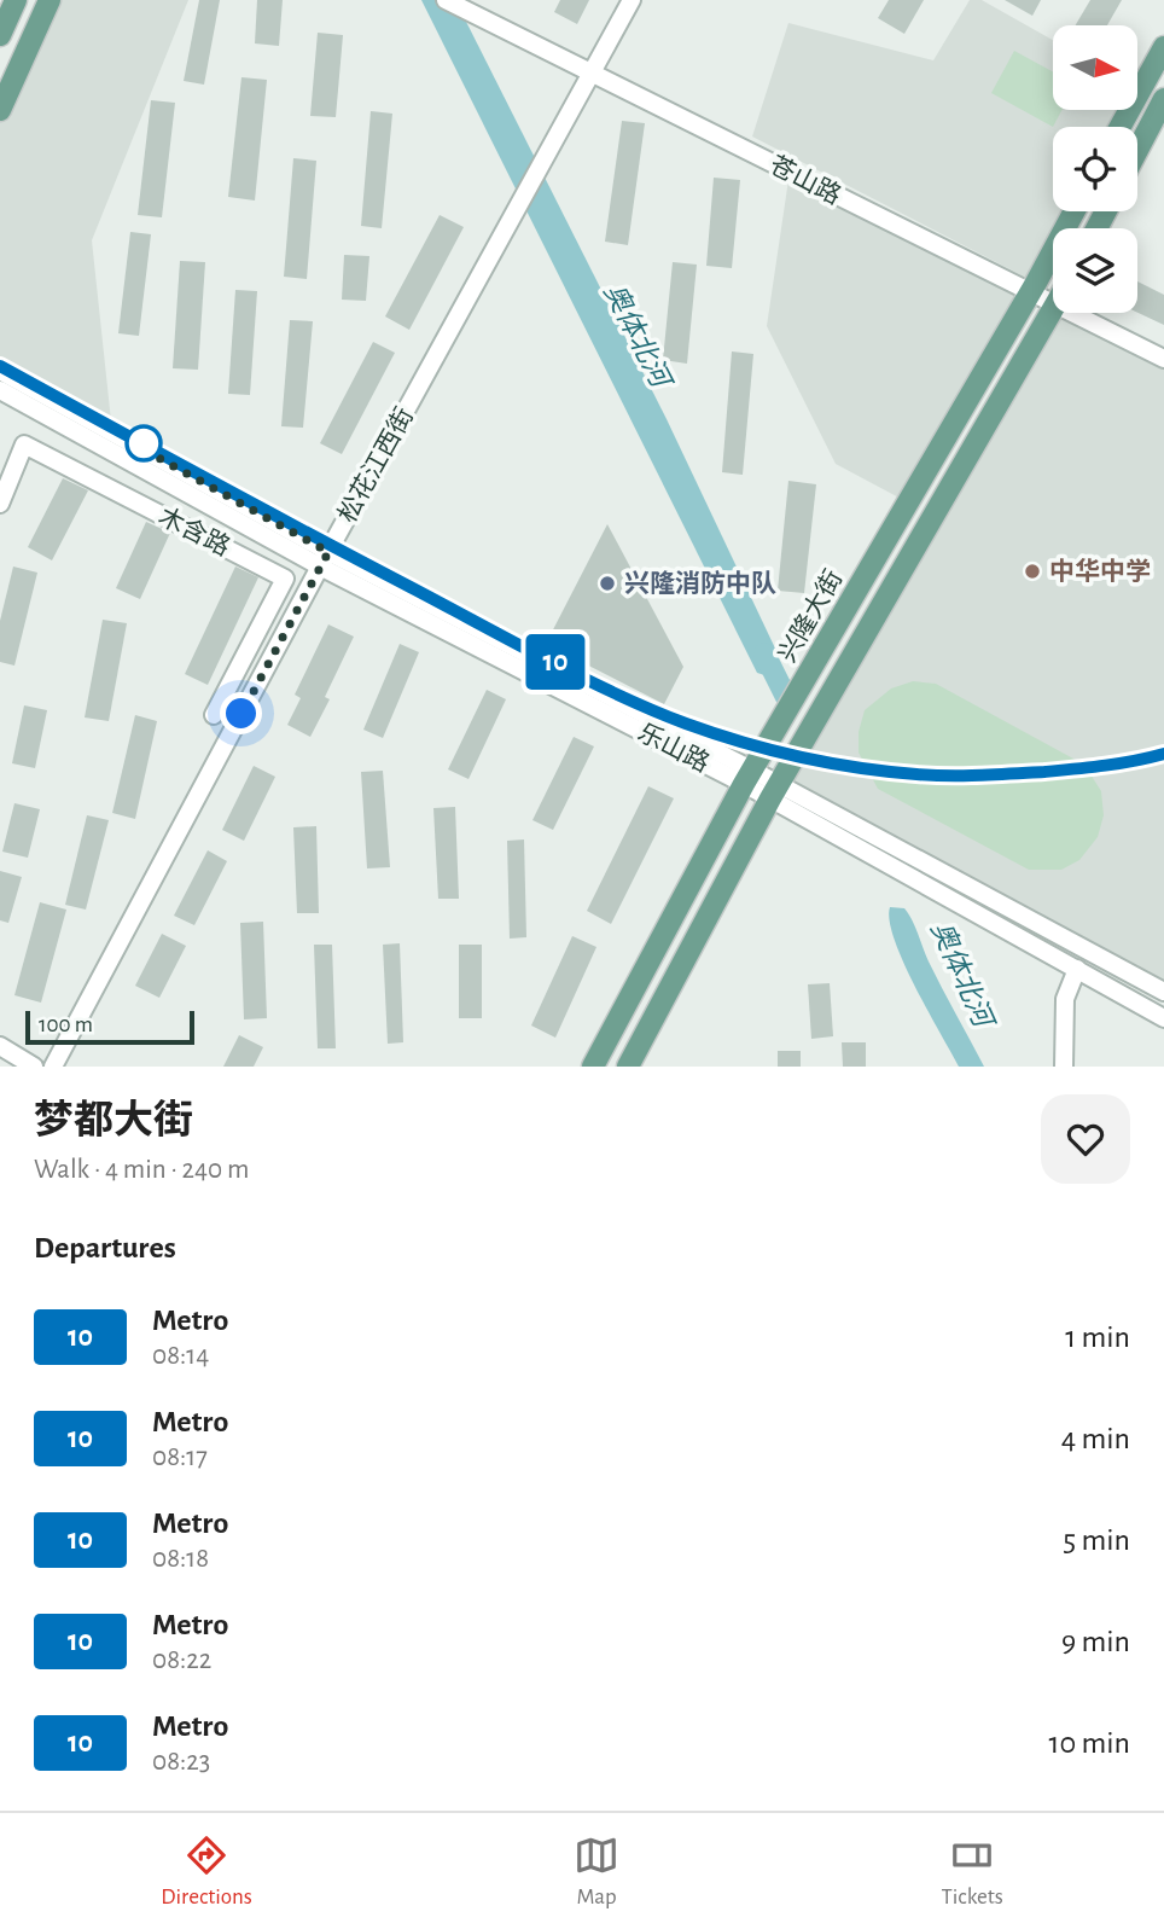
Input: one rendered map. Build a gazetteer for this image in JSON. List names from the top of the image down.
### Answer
{
  "streets": {
    "main road": ["兴隆大街"],
    "street": [
      "苍山路",
      "松花江西街",
      "木含路",
      "乐山路"
    ]
  },
  "crossings": [
    ["苍山路", "松花江西街"],
    ["苍山路", "兴隆大街"],
    ["松花江西街", "乐山路"],
    ["兴隆大街", "乐山路"]
  ],
  "water": ["奥体北河"],
  "places": ["中华中学", "兴隆消防中队"],
  "lines": ["metro line 10"],
  "scale_bar": "100 m",
  "north": "right",
  "page": {
    "on_map": "10",
    "scale": "100 m",
    "heading": [
      ["梦都大街", "Walk · 4 min · 240 m"],
      "Departures"
    ],
    "list": [
      {
        "mark": "10",
        "name": "Metro",
        "note": "08:14",
        "value": "1 min"
      },
      {
        "mark": "10",
        "name": "Metro",
        "note": "08:17",
        "value": "4 min"
      },
      {
        "mark": "10",
        "name": "Metro",
        "note": "08:18",
        "value": "5 min"
      },
      {
        "mark": "10",
        "name": "Metro",
        "note": "08:22",
        "value": "9 min"
      },
      {
        "mark": "10",
        "name": "Metro",
        "note": "08:23",
        "value": "10 min"
      }
    ],
    "tabs": ["Directions", "Map", "Tickets"]
  }
}
